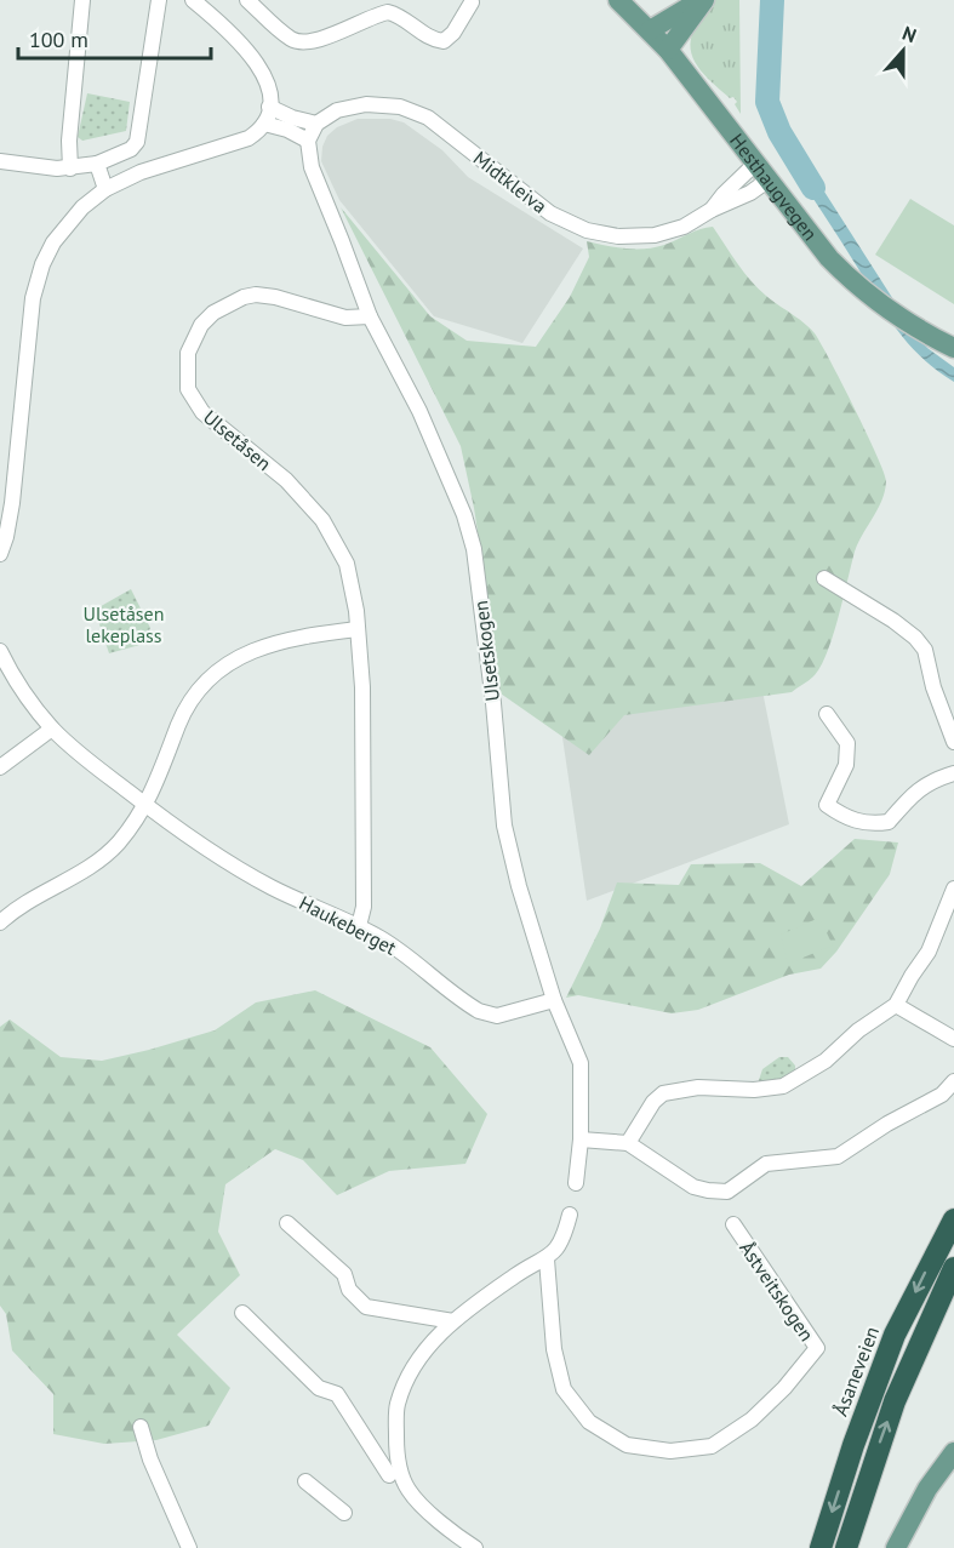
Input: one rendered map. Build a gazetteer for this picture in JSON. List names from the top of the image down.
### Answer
{
  "streets": {
    "highway": ["Åsaneveien"],
    "main road": ["Hesthaugvegen"],
    "street": [
      "Midtkleiva",
      "Ulsetåsen",
      "Ulsetskogen",
      "Haukeberget",
      "Åstveitskogen"
    ]
  },
  "crossings": [
    ["Midtkleiva", "Hesthaugvegen"],
    ["Ulsetåsen", "Ulsetskogen"],
    ["Ulsetåsen", "Haukeberget"],
    ["Ulsetskogen", "Haukeberget"]
  ],
  "parks": ["Ulsetåsen lekeplass"],
  "scale_bar": "100 m",
  "north": "top"
}
